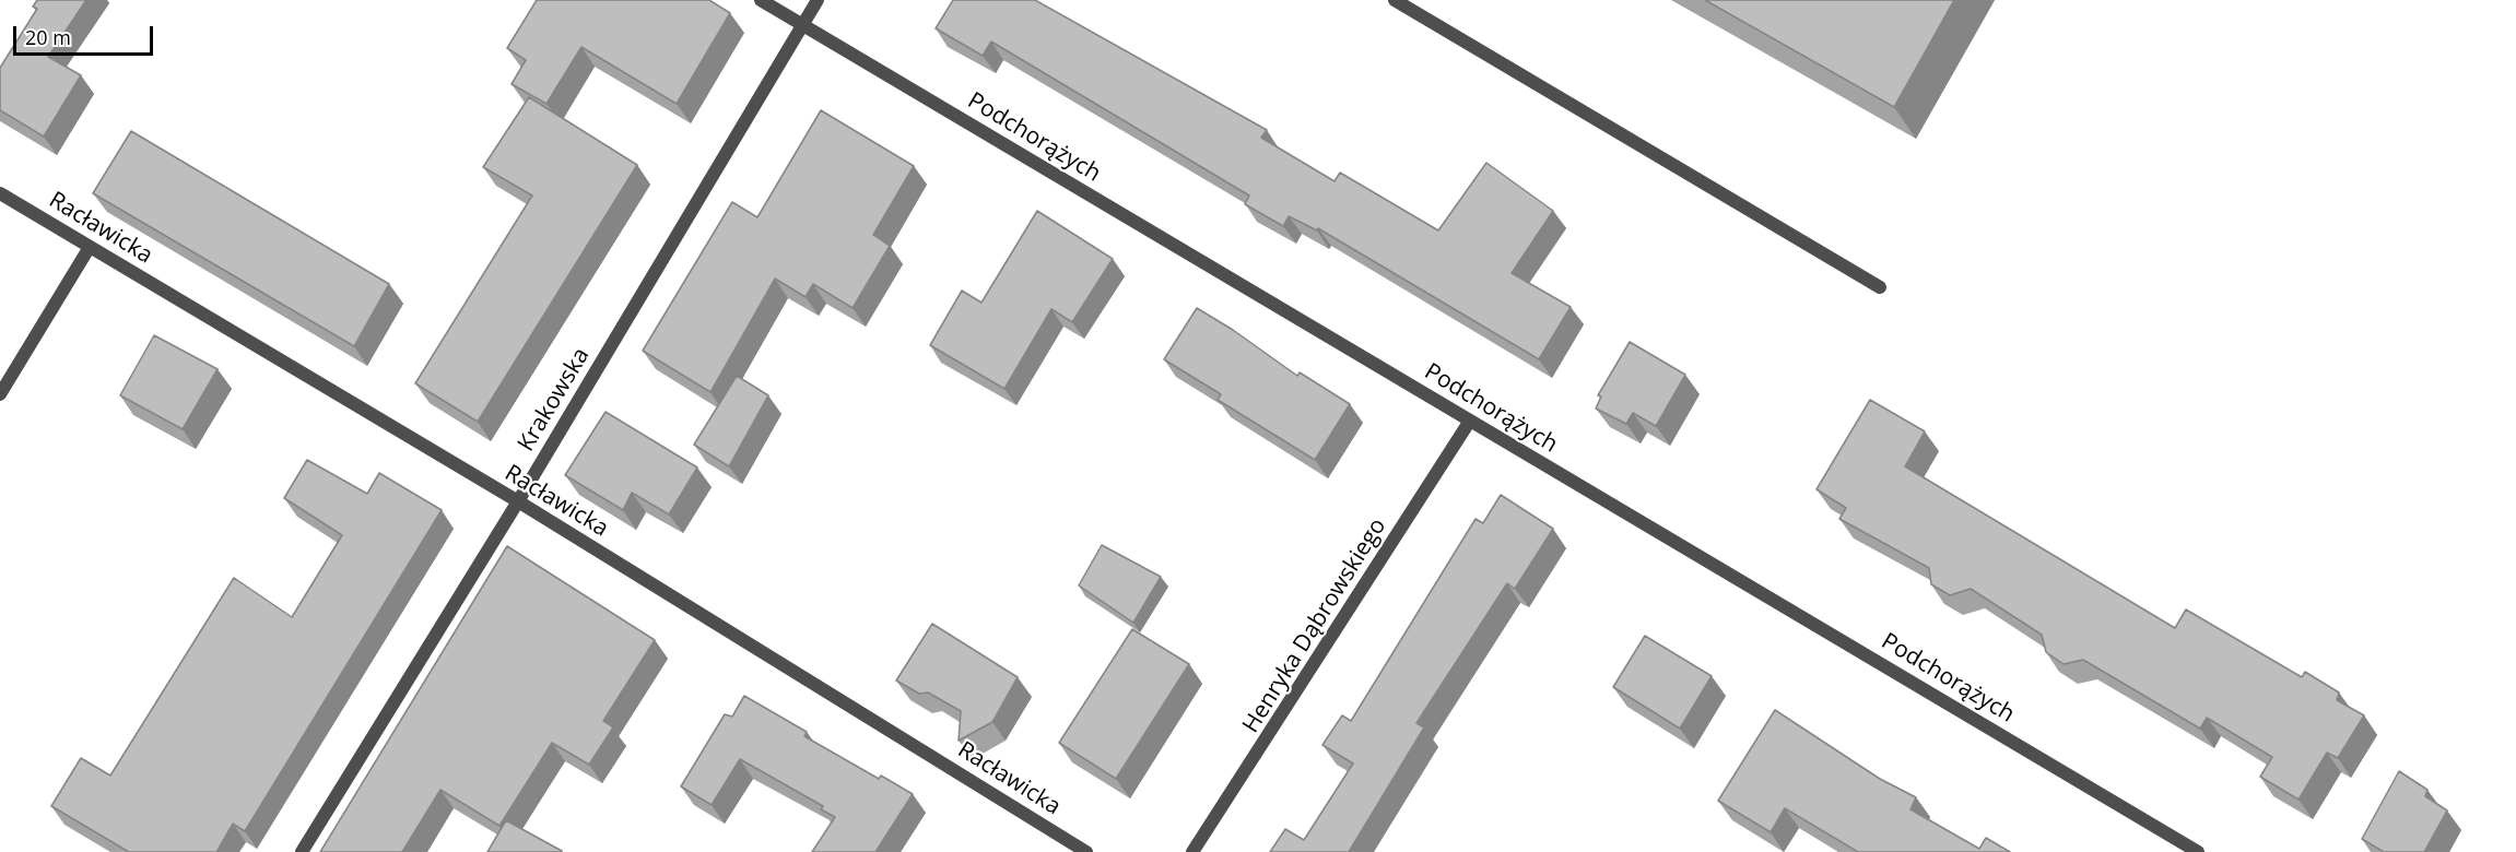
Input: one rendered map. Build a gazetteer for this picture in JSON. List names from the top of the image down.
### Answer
{
  "streets": {
    "street": [
      "Podchorążych",
      "Racławicka",
      "Krakowska",
      "Henryka Dąbrowskiego"
    ]
  },
  "crossings": [
    ["Podchorążych", "Krakowska"],
    ["Podchorążych", "Henryka Dąbrowskiego"],
    ["Racławicka", "Krakowska"]
  ],
  "scale_bar": "20 m"
}
